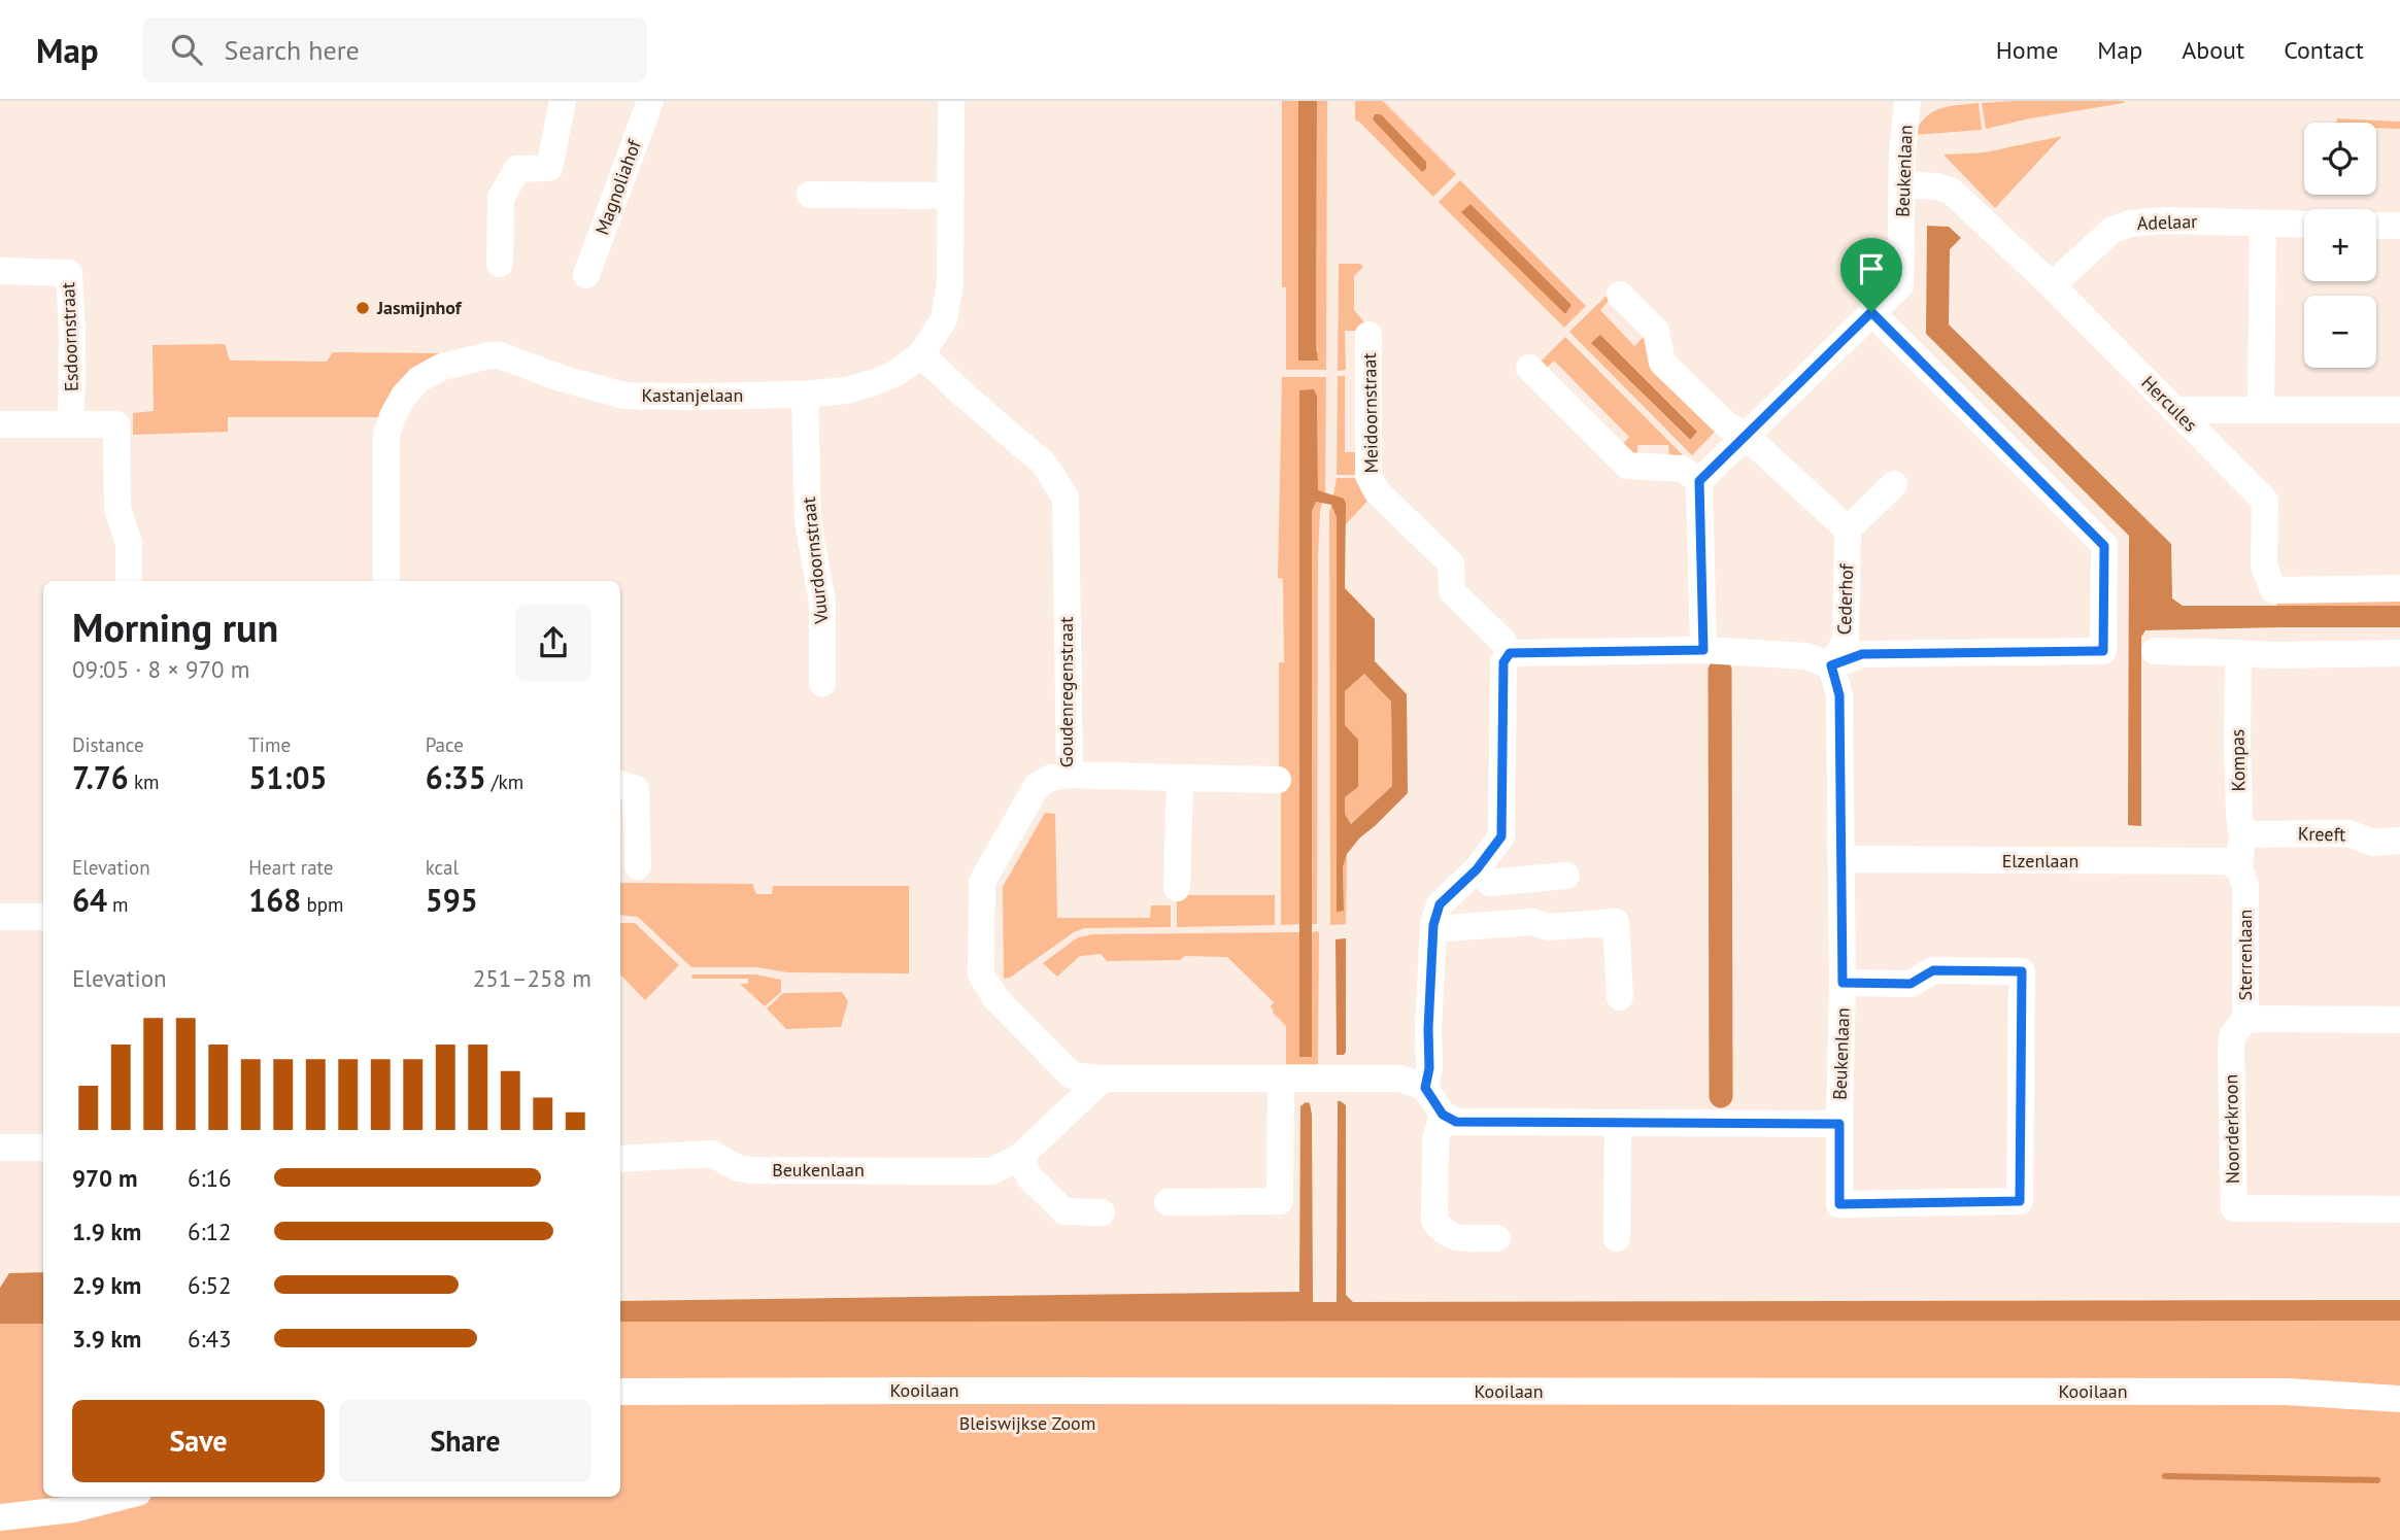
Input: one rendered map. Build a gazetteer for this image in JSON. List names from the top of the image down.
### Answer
{
  "streets": {
    "street": [
      "Beukenlaan",
      "Magnoliahof",
      "Adelaar",
      "Esdoornstraat",
      "Kastanjelaan",
      "Hercules",
      "Meidoornstraat",
      "Vuurdoornstraat",
      "Cederhof",
      "Goudenregenstraat",
      "Kompas",
      "Kreeft",
      "Elzenlaan",
      "Sterrenlaan",
      "Noorderkroon",
      "Kooilaan"
    ]
  },
  "crossings": [
    ["Beukenlaan", "Hercules"],
    ["Beukenlaan", "Cederhof"],
    ["Beukenlaan", "Goudenregenstraat"],
    ["Beukenlaan", "Elzenlaan"],
    ["Adelaar", "Hercules"],
    ["Kastanjelaan", "Vuurdoornstraat"],
    ["Kastanjelaan", "Goudenregenstraat"],
    ["Kompas", "Kreeft"],
    ["Kompas", "Elzenlaan"],
    ["Kompas", "Sterrenlaan"],
    ["Elzenlaan", "Sterrenlaan"],
    ["Sterrenlaan", "Noorderkroon"]
  ],
  "parks": ["Bleiswijkse Zoom"],
  "places": ["Jasmijnhof"],
  "page": {
    "header": "Map",
    "search": "Search here",
    "nav": [
      "Home",
      "Map",
      "About",
      "Contact"
    ],
    "map_buttons": ["+", "−"],
    "heading": ["Morning run", "09:05 · 8 × 970 m"],
    "stats": [
      ["Distance", "7.76 km"],
      ["Time", "51:05"],
      ["Pace", "6:35 /km"],
      ["Elevation", "64 m"],
      ["Heart rate", "168 bpm"],
      ["kcal", "595"]
    ],
    "chart": ["Elevation", "251–258 m"],
    "list": [
      {
        "name": "970 m",
        "note": "6:16"
      },
      {
        "name": "1.9 km",
        "note": "6:12"
      },
      {
        "name": "2.9 km",
        "note": "6:52"
      },
      {
        "name": "3.9 km",
        "note": "6:43"
      }
    ],
    "buttons": ["Save", "Share"]
  }
}
